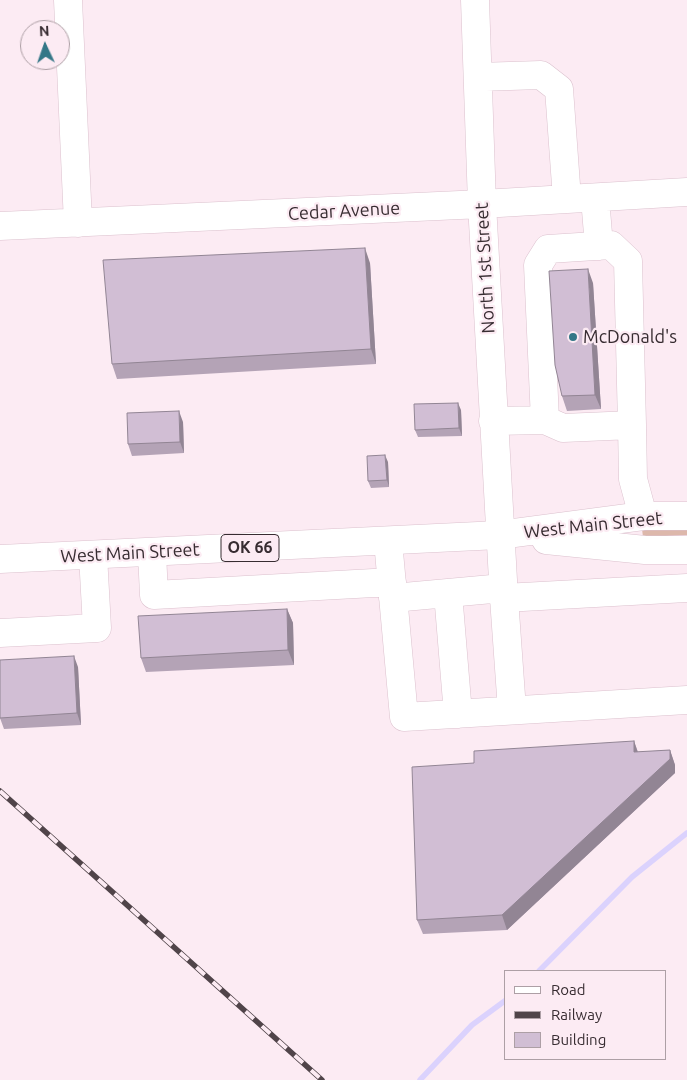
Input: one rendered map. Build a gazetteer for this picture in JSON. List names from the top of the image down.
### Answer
{
  "streets": {
    "street": [
      "Cedar Avenue",
      "North 1st Street",
      "West Main Street",
      "OK 66"
    ]
  },
  "crossings": [
    ["Cedar Avenue", "North 1st Street"],
    ["North 1st Street", "West Main Street"]
  ],
  "places": ["McDonald's"],
  "legend": ["Road", "Railway", "Building"],
  "north": "top"
}
